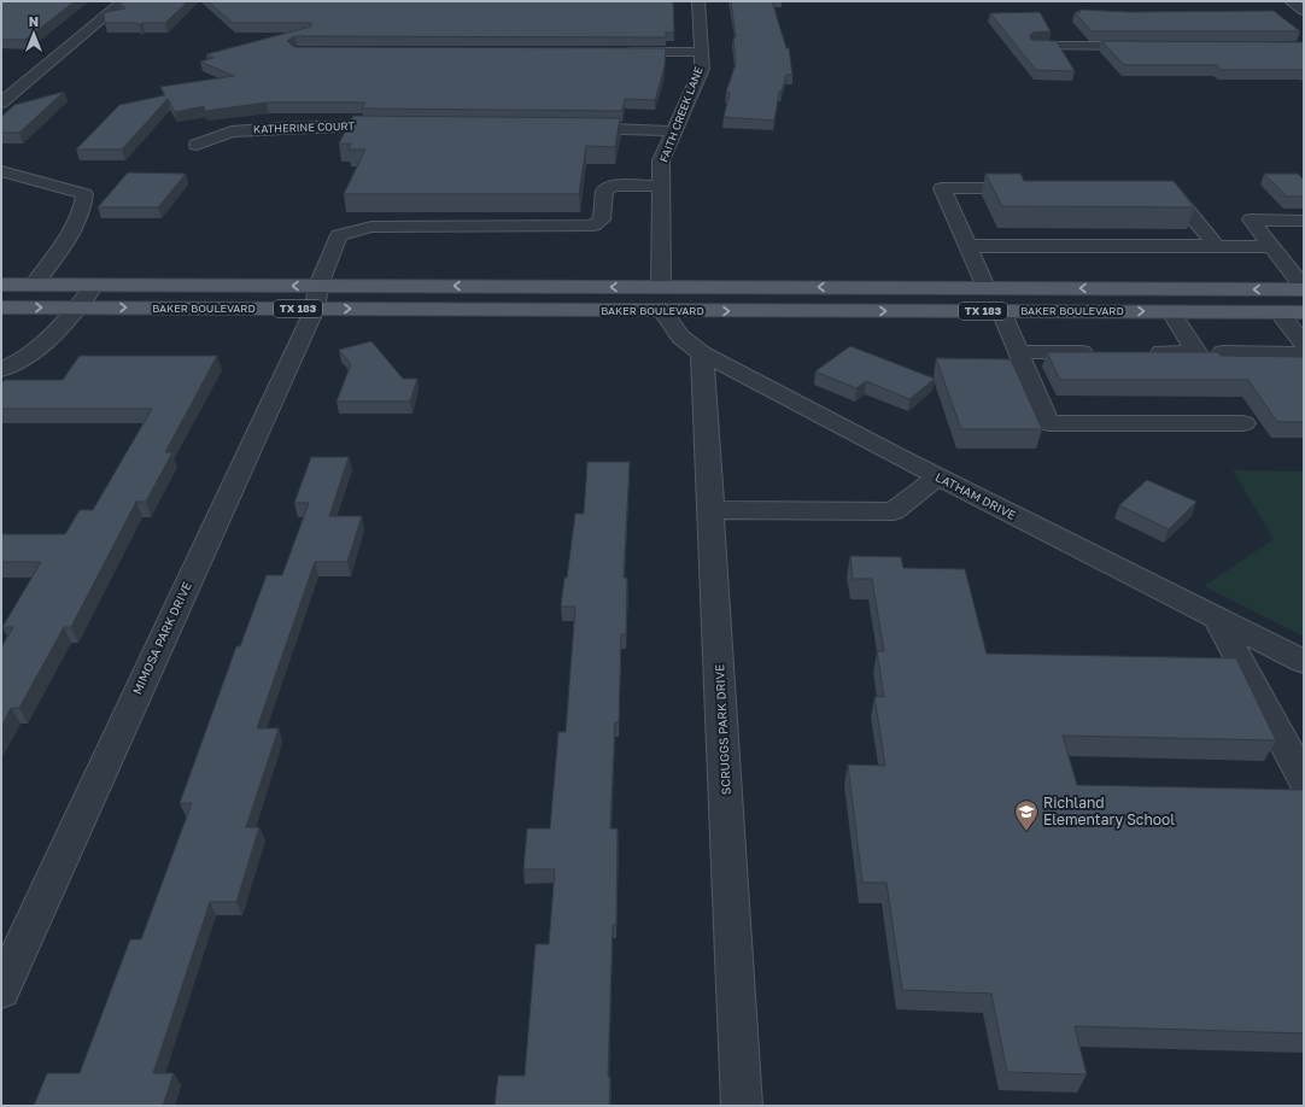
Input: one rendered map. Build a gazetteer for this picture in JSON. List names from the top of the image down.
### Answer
{
  "streets": {
    "main road": ["BAKER BOULEVARD", "TX 183"],
    "street": [
      "FAITH CREEK LANE",
      "KATHERINE COURT",
      "LATHAM DRIVE",
      "MIMOSA PARK DRIVE",
      "SCRUGGS PARK DRIVE"
    ]
  },
  "crossings": [
    ["FAITH CREEK LANE", "BAKER BOULEVARD"],
    ["FAITH CREEK LANE", "MIMOSA PARK DRIVE"],
    ["BAKER BOULEVARD", "LATHAM DRIVE"],
    ["BAKER BOULEVARD", "MIMOSA PARK DRIVE"],
    ["LATHAM DRIVE", "SCRUGGS PARK DRIVE"]
  ],
  "places": {
    "school or university": ["Richland Elementary School"]
  },
  "north": "top"
}
